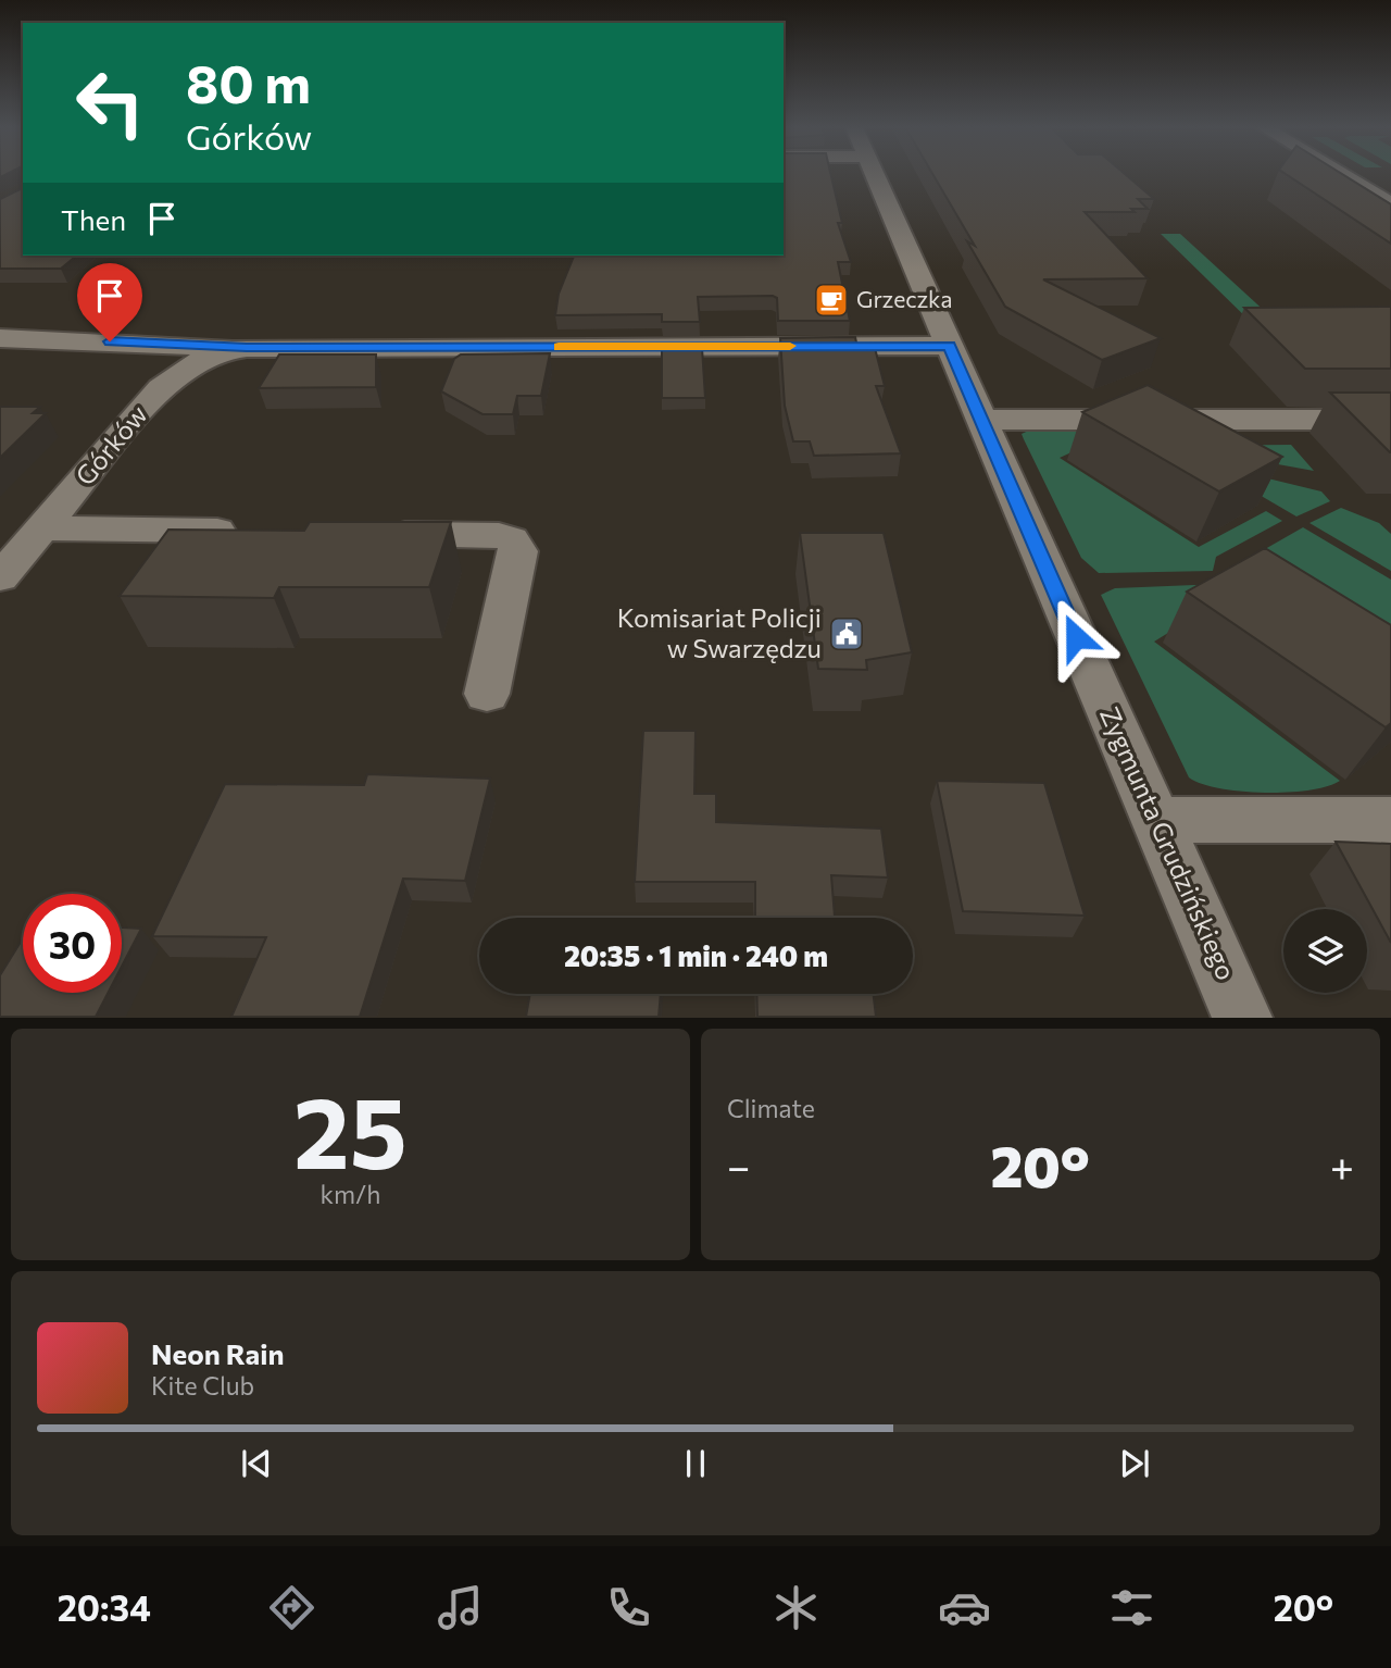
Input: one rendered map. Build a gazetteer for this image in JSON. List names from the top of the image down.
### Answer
{
  "streets": {
    "street": ["Górków", "Zygmunta Grudzińskiego"]
  },
  "crossings": [
    ["Górków", "Zygmunta Grudzińskiego"]
  ],
  "places": {
    "cafe": ["Grzeczka"],
    "public building": ["Komisariat Policji w Swarzędzu"]
  },
  "page": {
    "turn": ["80 m", "Górków"],
    "then": "Then",
    "limit": "30",
    "trip": "20:35 · 1 min · 240 m",
    "tile": [
      ["25", "km/h"],
      "Climate"
    ],
    "heat": ["−", "20°", "+"],
    "song": ["Neon Rain", "Kite Club"],
    "tabs": ["20:34", "20°"]
  }
}
